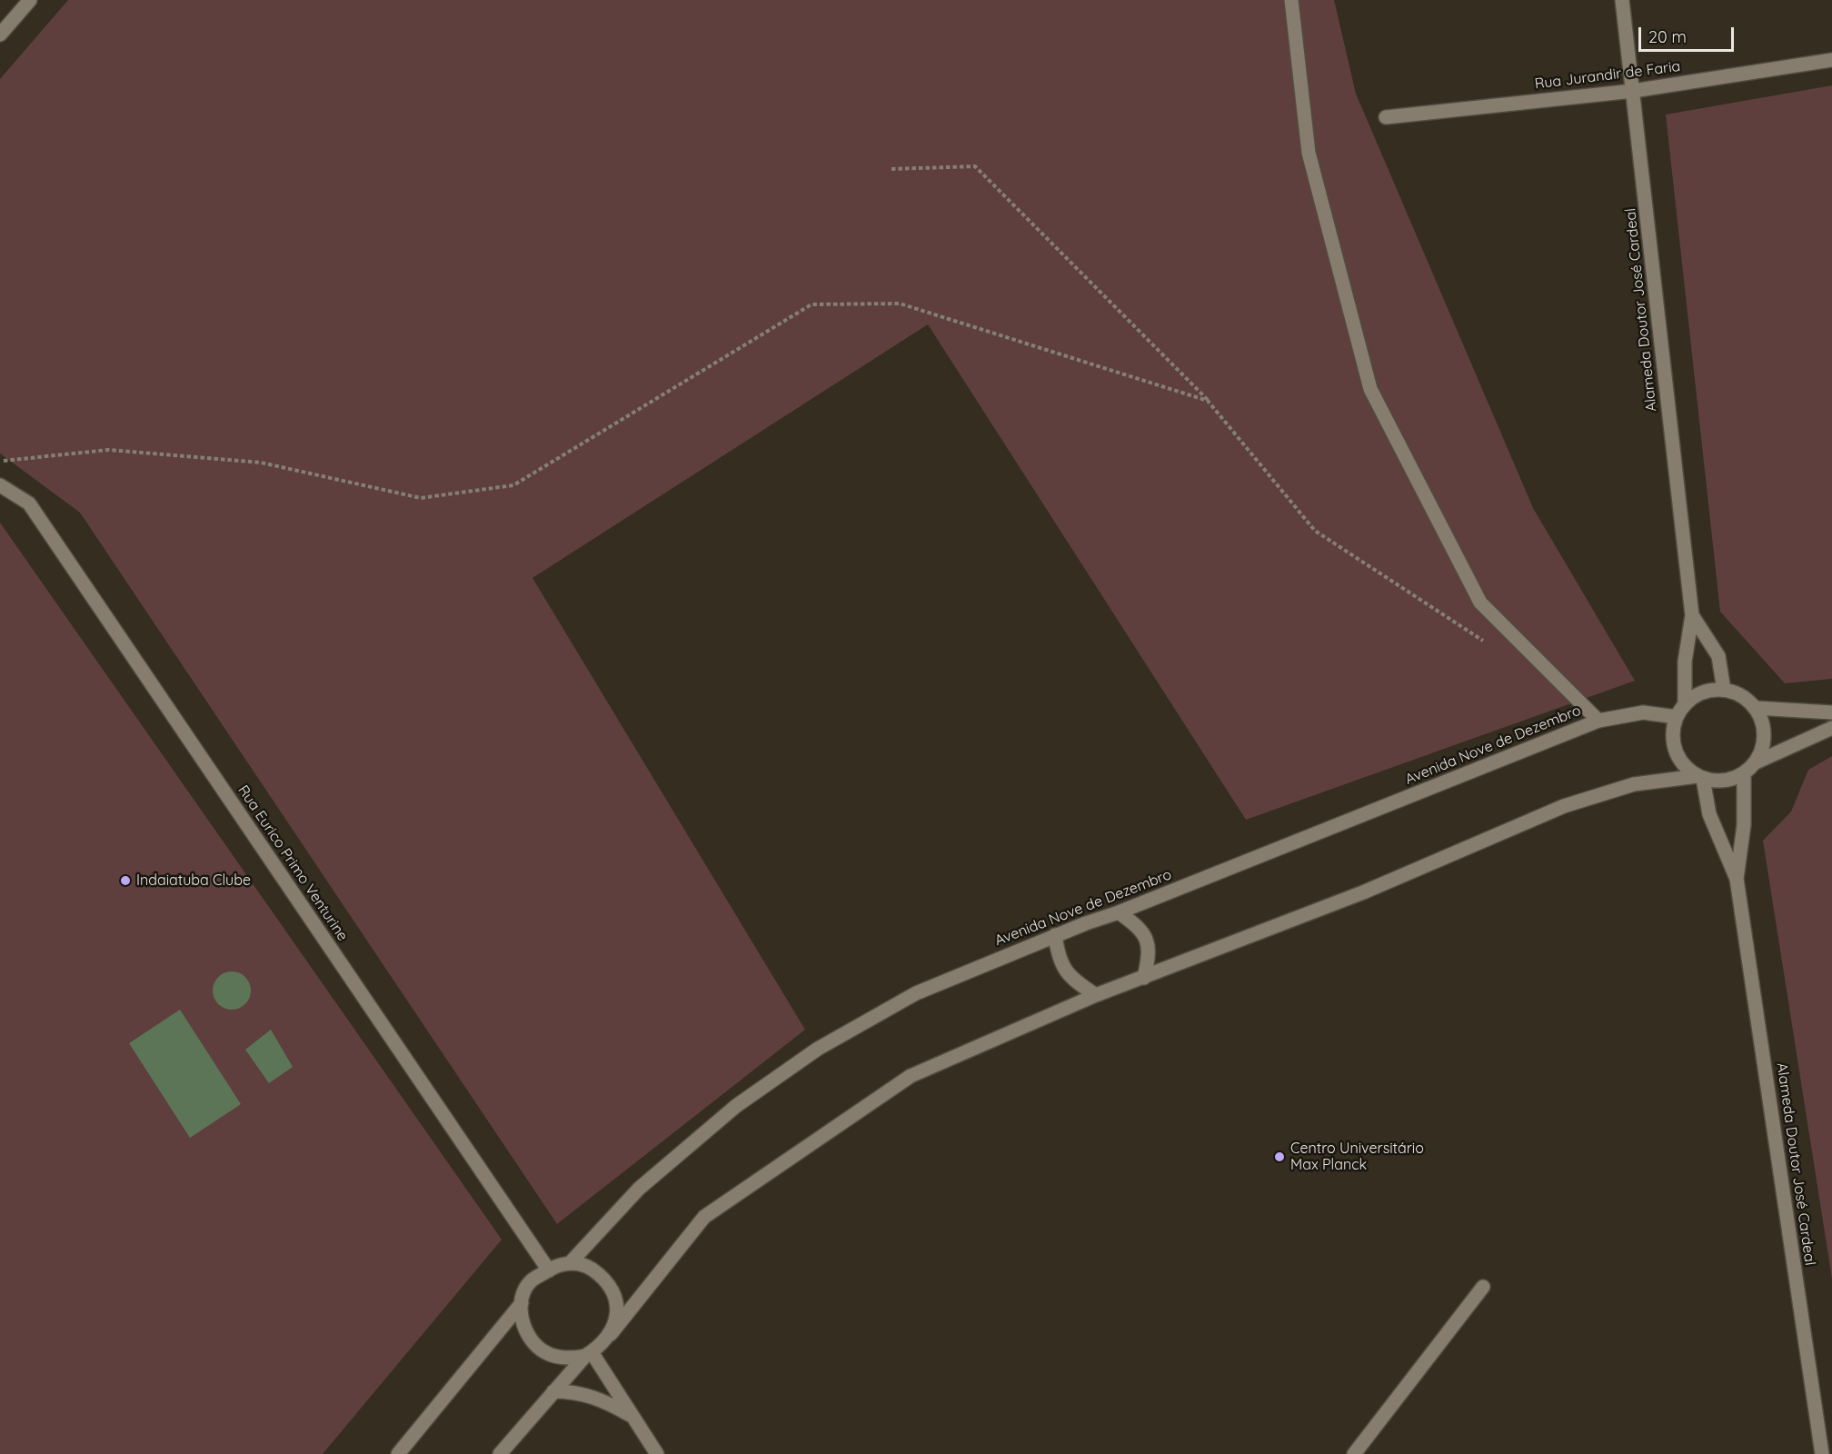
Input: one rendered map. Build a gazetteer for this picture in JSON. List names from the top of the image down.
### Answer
{
  "streets": {
    "street": [
      "Rua Jurandir de Faria",
      "Alameda Doutor José Cardeal",
      "Avenida Nove de Dezembro",
      "Rua Eurico Primo Venturine"
    ]
  },
  "crossings": [
    ["Rua Jurandir de Faria", "Alameda Doutor José Cardeal"],
    ["Alameda Doutor José Cardeal", "Avenida Nove de Dezembro"],
    ["Avenida Nove de Dezembro", "Rua Eurico Primo Venturine"]
  ],
  "places": ["Indaiatuba Clube", "Centro Universitário Max Planck"],
  "scale_bar": "20 m"
}
